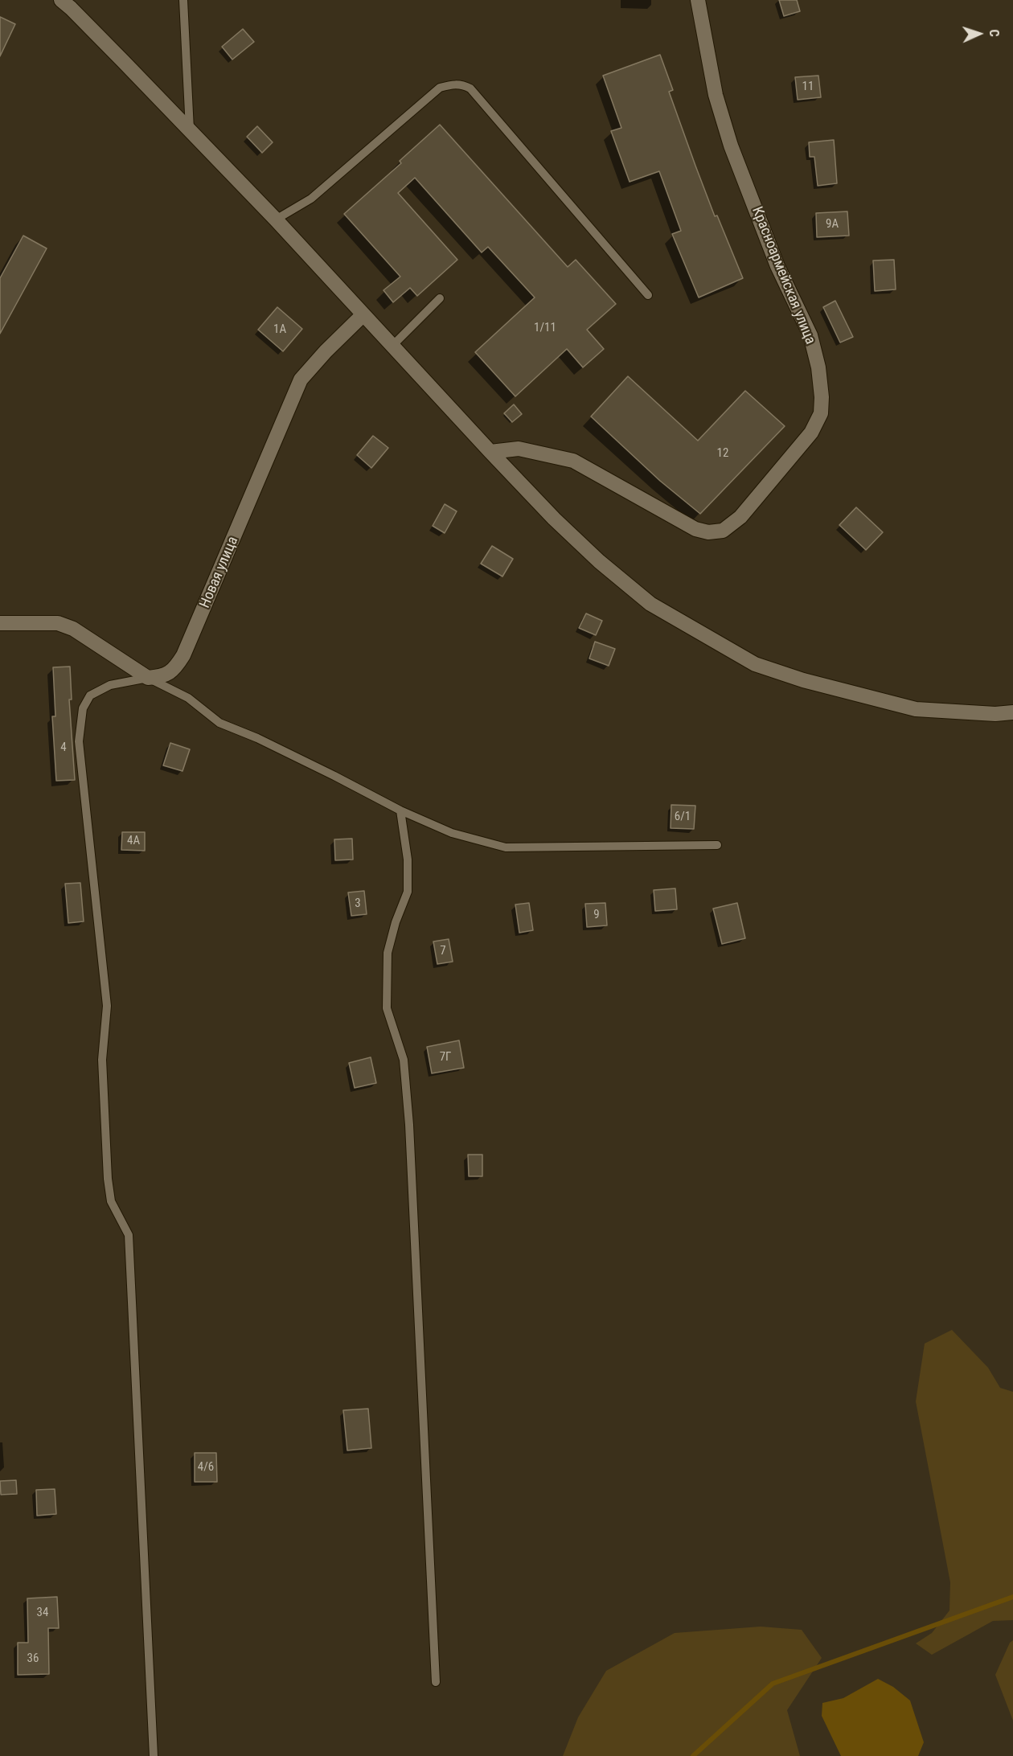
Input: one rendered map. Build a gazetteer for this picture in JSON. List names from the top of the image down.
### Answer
{
  "streets": {
    "street": ["Красноармейская улица", "Новая улица"]
  },
  "house_numbers": [
    "11",
    "9А",
    "1/11",
    "1А",
    "12",
    "4",
    "6/1",
    "4А",
    "3",
    "9",
    "7",
    "7Г",
    "4/6",
    "34",
    "36"
  ],
  "north": "right"
}
